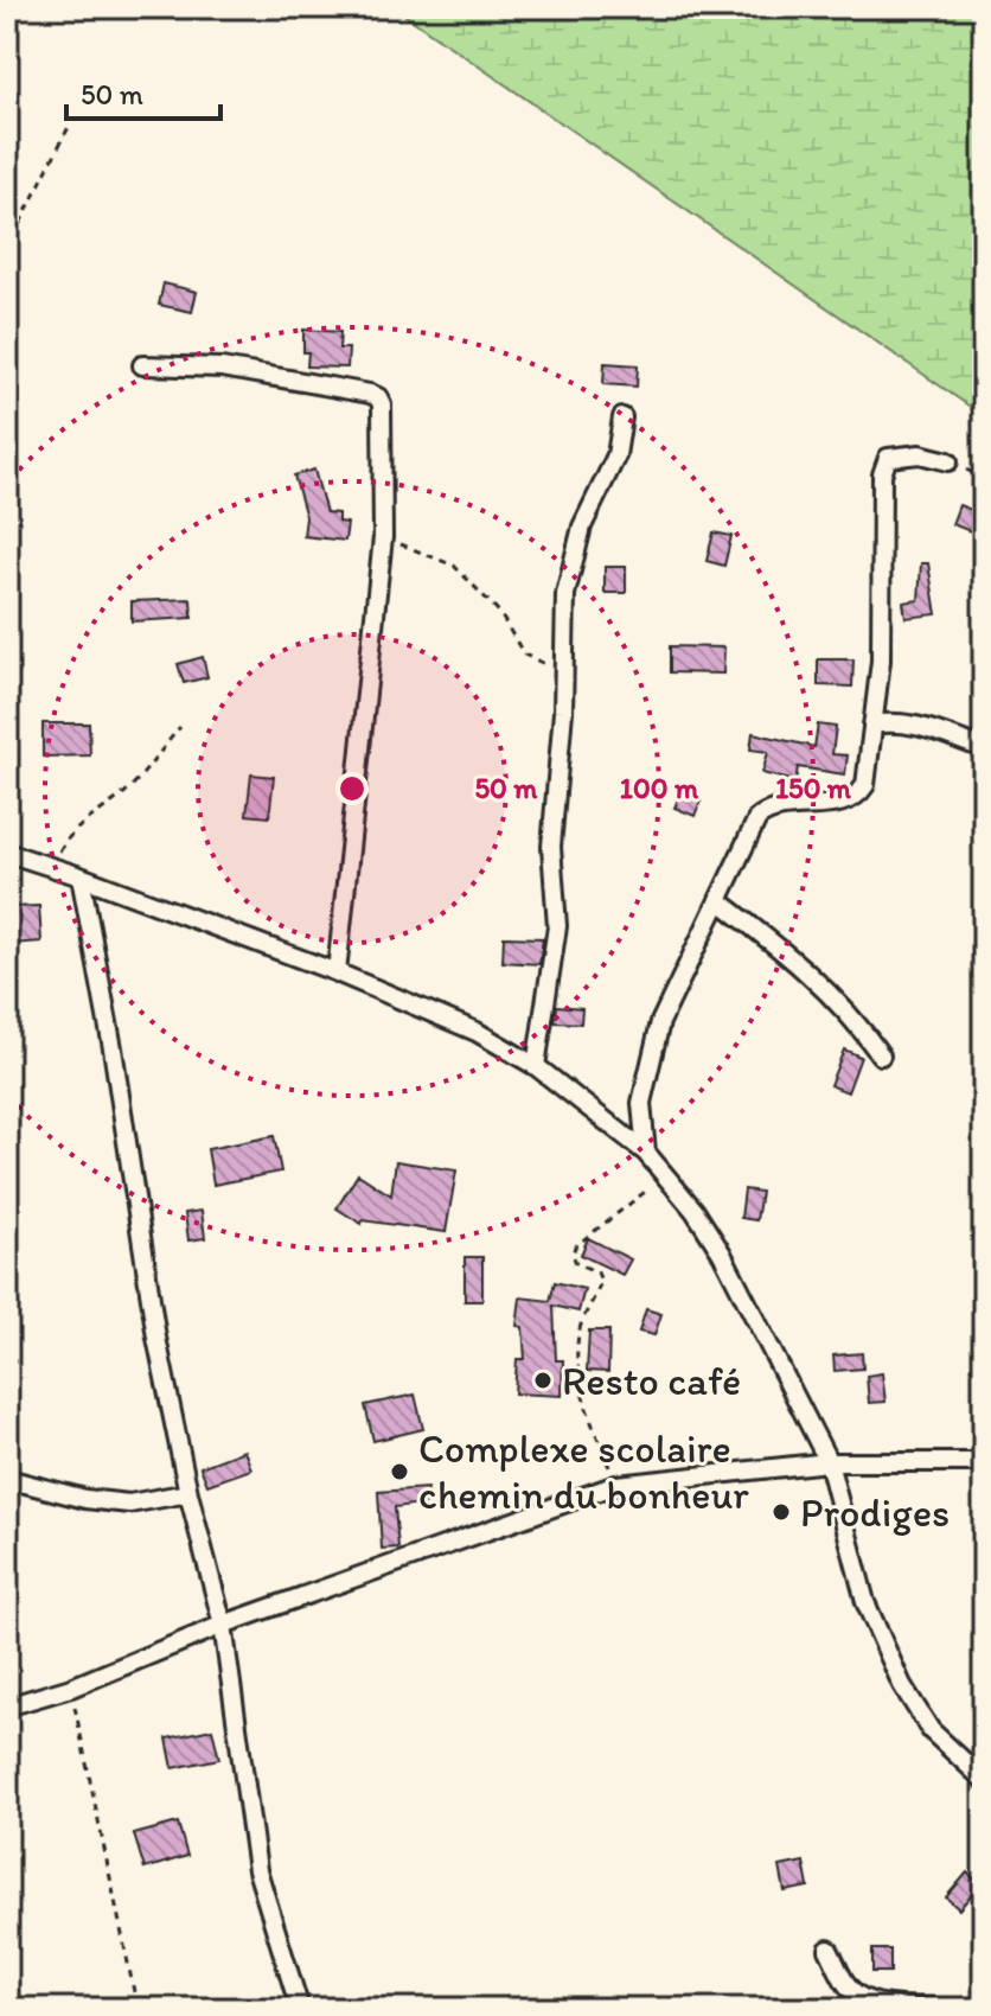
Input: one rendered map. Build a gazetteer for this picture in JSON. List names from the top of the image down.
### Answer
{
  "places": ["Resto café", "Complexe scolaire chemin du bonheur", "Prodiges"],
  "scale_bar": "50 m",
  "rings": ["50 m", "100 m", "150 m"]
}
